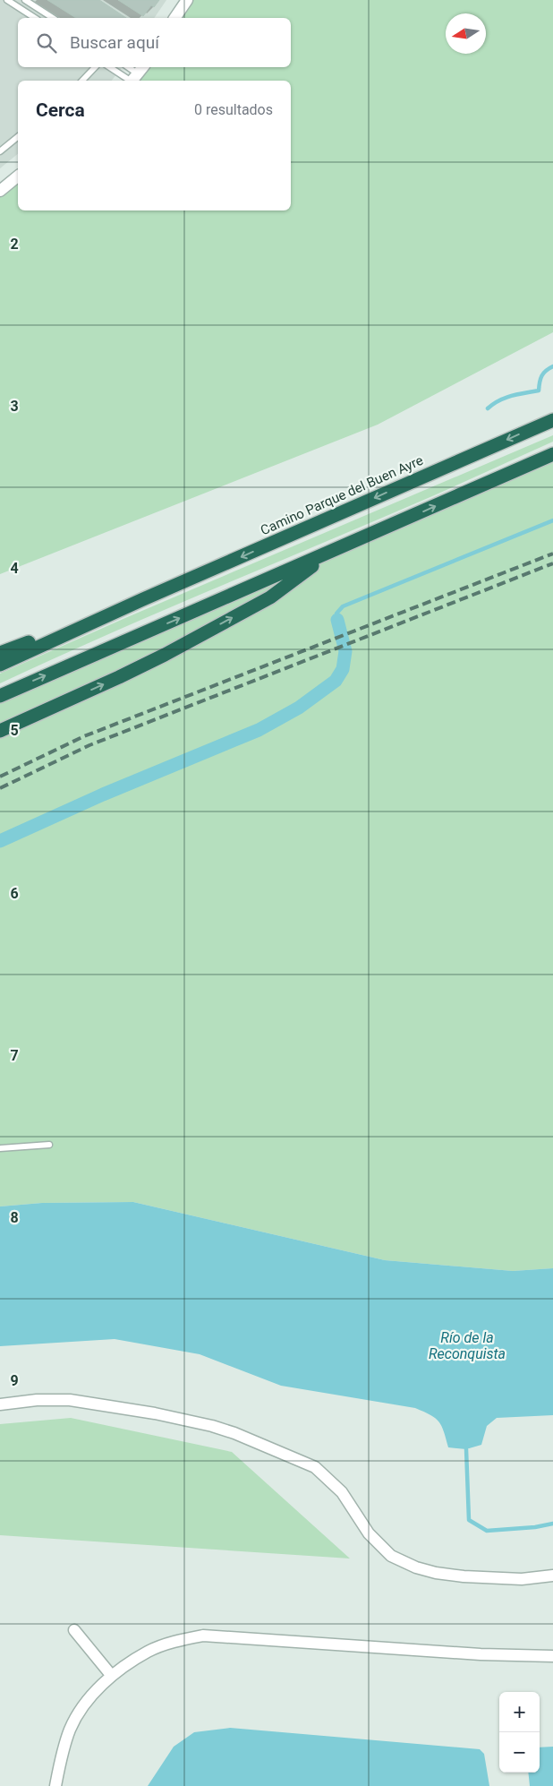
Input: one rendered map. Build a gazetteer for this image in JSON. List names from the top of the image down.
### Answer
{
  "streets": {
    "highway": ["Camino Parque del Buen Ayre"]
  },
  "water": ["Río de la Reconquista"],
  "north": "left",
  "page": {
    "search": "Buscar aquí",
    "heading": ["Cerca", "0 resultados"],
    "map_buttons": ["+", "−"]
  },
  "grid": {
    "rows": [
      "2",
      "3",
      "4",
      "5",
      "6",
      "7",
      "8",
      "9"
    ]
  }
}
